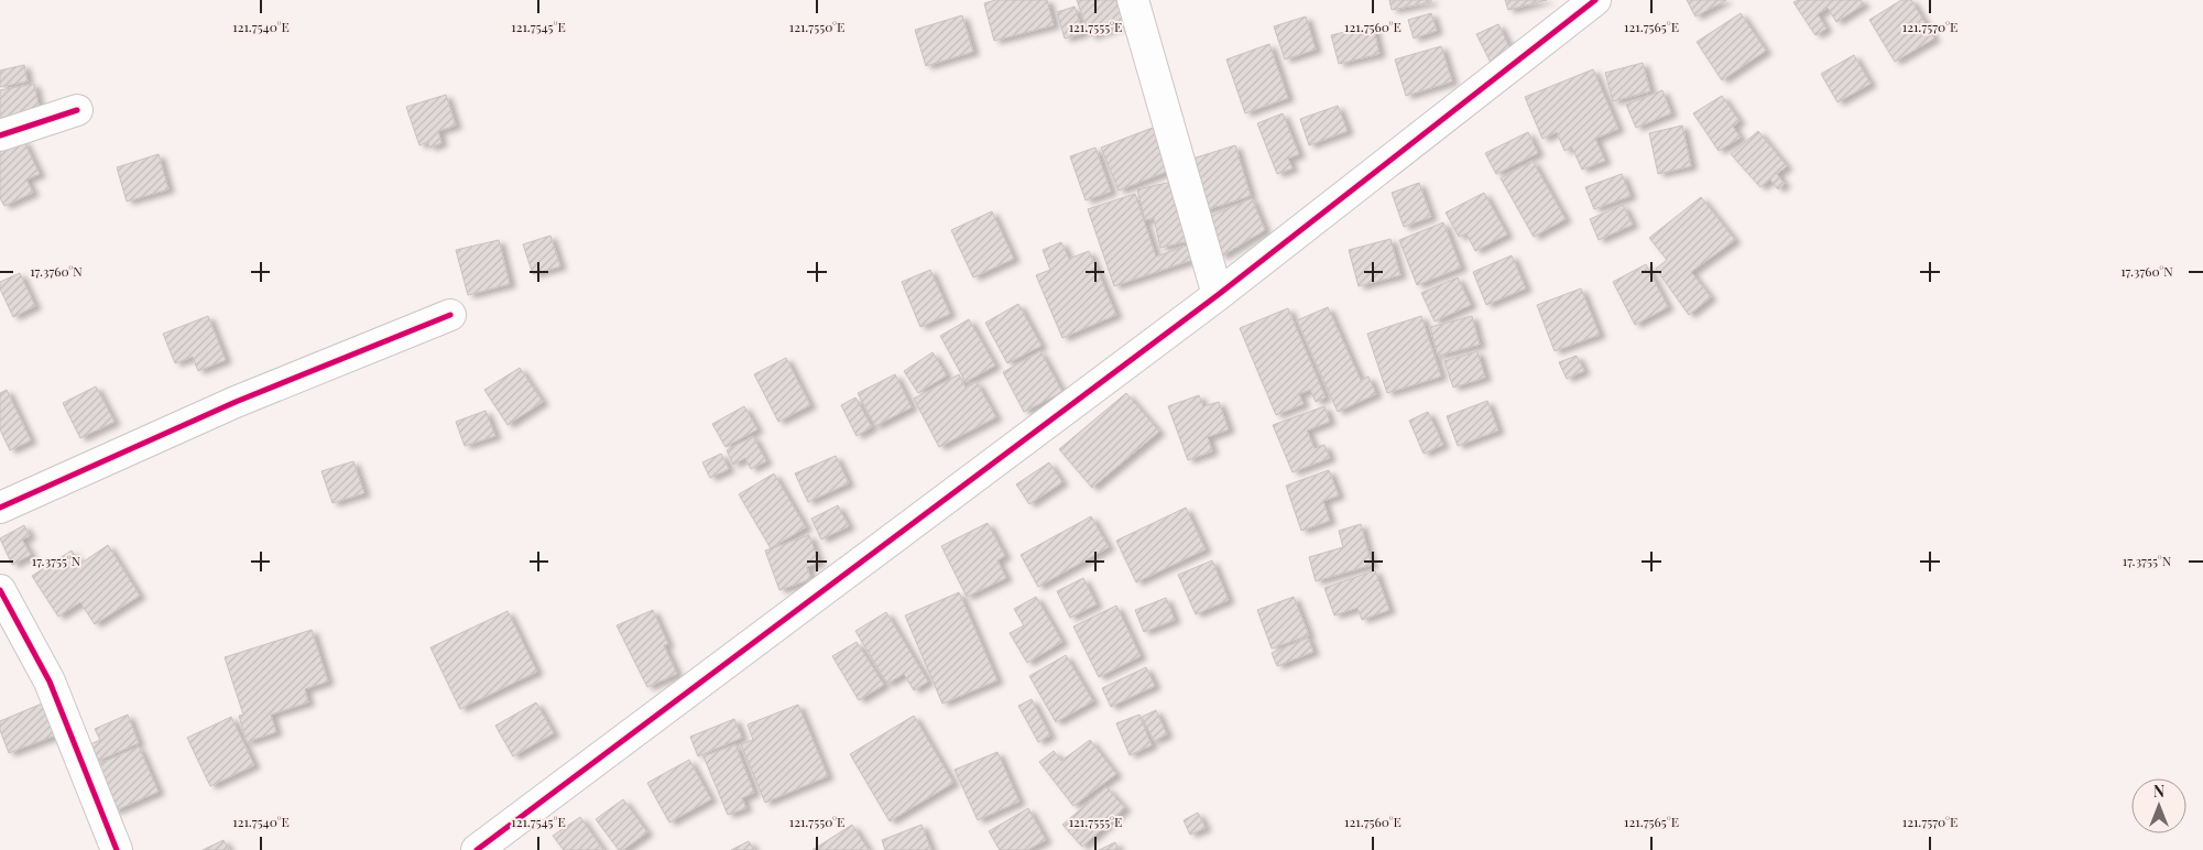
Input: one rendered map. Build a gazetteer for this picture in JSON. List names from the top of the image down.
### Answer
{
  "north": "top",
  "coordinates": [
    "121.7540°E",
    "121.7545°E",
    "121.7550°E",
    "121.7555°E",
    "121.7560°E",
    "121.7565°E",
    "121.7570°E",
    "17.3760°N",
    "17.3755°N"
  ]
}
